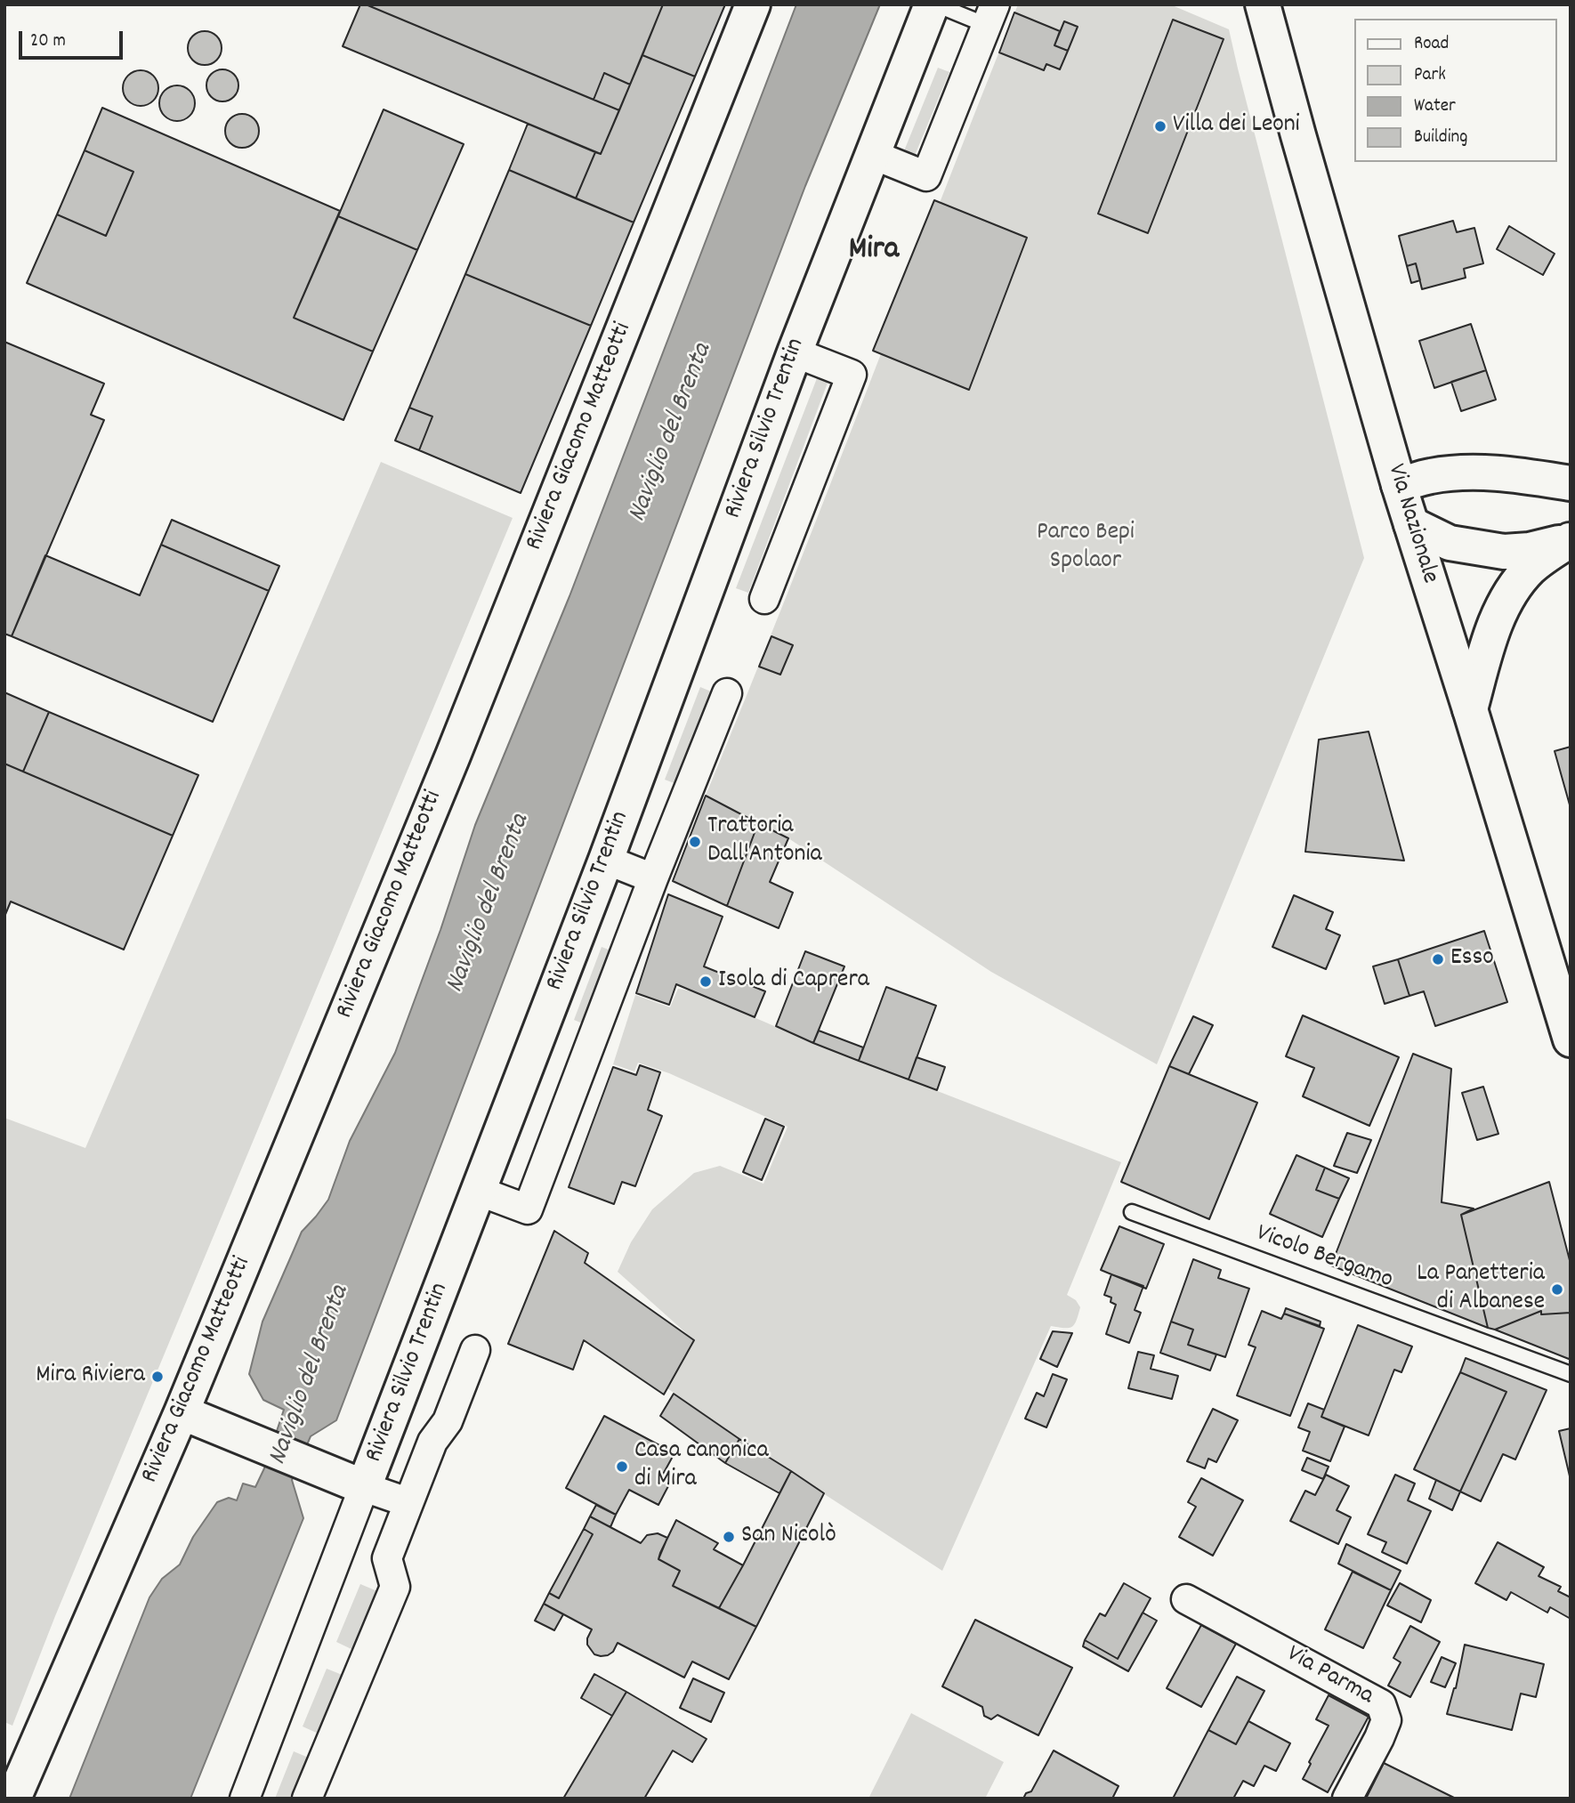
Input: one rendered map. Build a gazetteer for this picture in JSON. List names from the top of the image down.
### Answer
{
  "streets": {
    "street": [
      "Riviera Silvio Trentin",
      "Riviera Giacomo Matteotti",
      "Via Nazionale",
      "Via Parma"
    ],
    "lane": ["Vicolo Bergamo"]
  },
  "districts": ["Mira"],
  "water": ["Naviglio del Brenta"],
  "parks": ["Parco Bepi Spolaor"],
  "places": [
    "Villa dei Leoni",
    "Trattoria Dall'Antonia",
    "Esso",
    "Isola di Caprera",
    "La Panetteria di Albanese",
    "Mira Riviera",
    "Casa canonica di Mira",
    "San Nicolò"
  ],
  "legend": [
    "Road",
    "Park",
    "Water",
    "Building"
  ],
  "scale_bar": "20 m"
}
